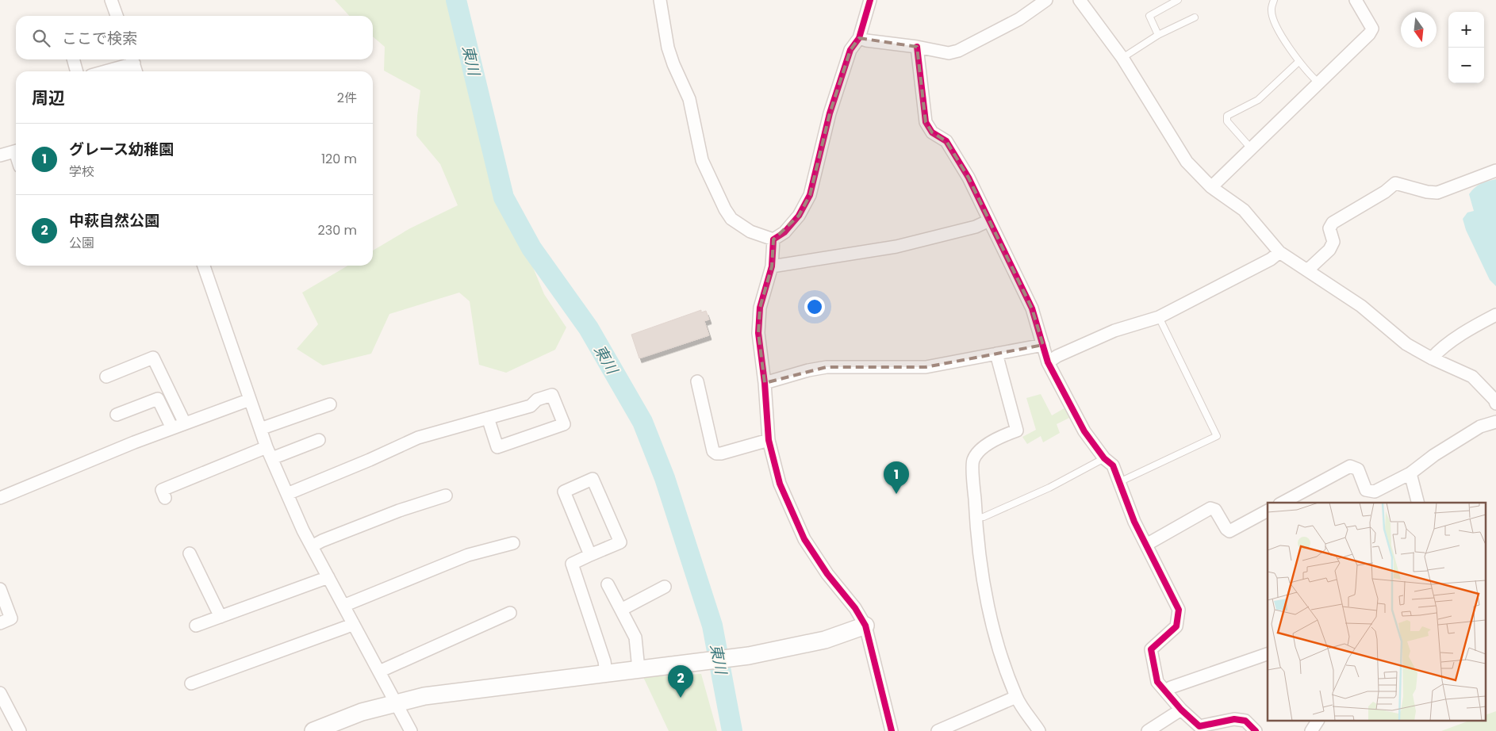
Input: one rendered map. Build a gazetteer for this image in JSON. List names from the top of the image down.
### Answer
{
  "water": ["東川"],
  "north": "bottom",
  "page": {
    "map_buttons": ["+", "−"],
    "search": "ここで検索",
    "heading": ["周辺", "2件"],
    "list": [
      {
        "mark": "1",
        "name": "グレース幼稚園",
        "note": "学校",
        "value": "120 m"
      },
      {
        "mark": "2",
        "name": "中萩自然公園",
        "note": "公園",
        "value": "230 m"
      }
    ],
    "pins": ["1", "2"]
  }
}
